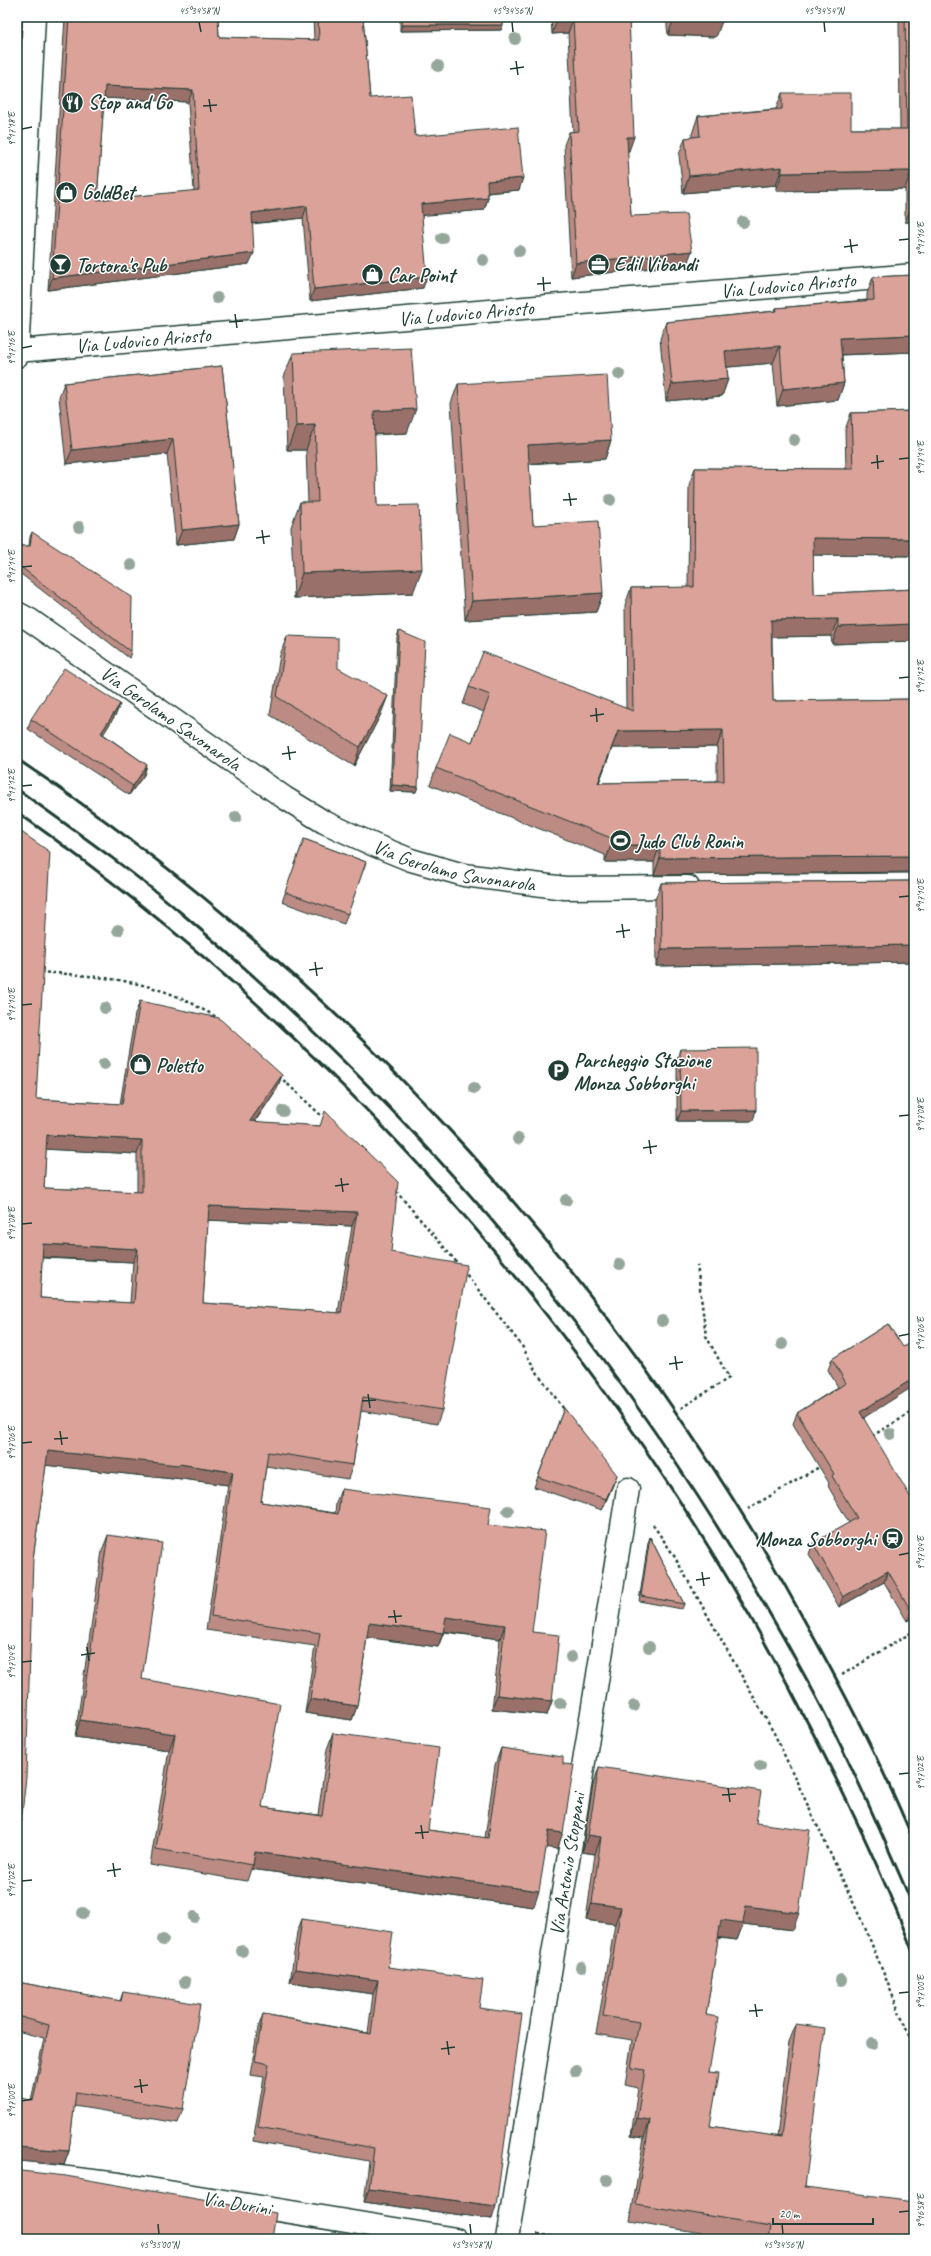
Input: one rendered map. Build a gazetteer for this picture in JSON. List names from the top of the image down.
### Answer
{
  "streets": {
    "street": [
      "Via Ludovico Ariosto",
      "Via Gerolamo Savonarola",
      "Via Antonio Stoppani",
      "Via Durini"
    ]
  },
  "places": {
    "restaurant": ["Stop and Go"],
    "shop": ["GoldBet", "Car Point", "Poletto"],
    "office": ["Edil Vibandi"],
    "bar": ["Tortora's Pub"],
    "sports": ["Judo Club Ronin"],
    "parking": ["Parcheggio Stazione Monza Sobborghi"],
    "station": ["Monza Sobborghi"]
  },
  "scale_bar": "20 m",
  "coordinates": [
    "45°34'58\"N",
    "45°34'56\"N",
    "45°34'54\"N",
    "9°17'18\"E",
    "9°17'16\"E",
    "9°17'14\"E",
    "9°17'12\"E",
    "9°17'10\"E",
    "9°17'08\"E",
    "9°17'06\"E",
    "9°17'04\"E",
    "9°17'02\"E",
    "9°17'00\"E",
    "9°16'58\"E",
    "45°35'00\"N"
  ]
}
